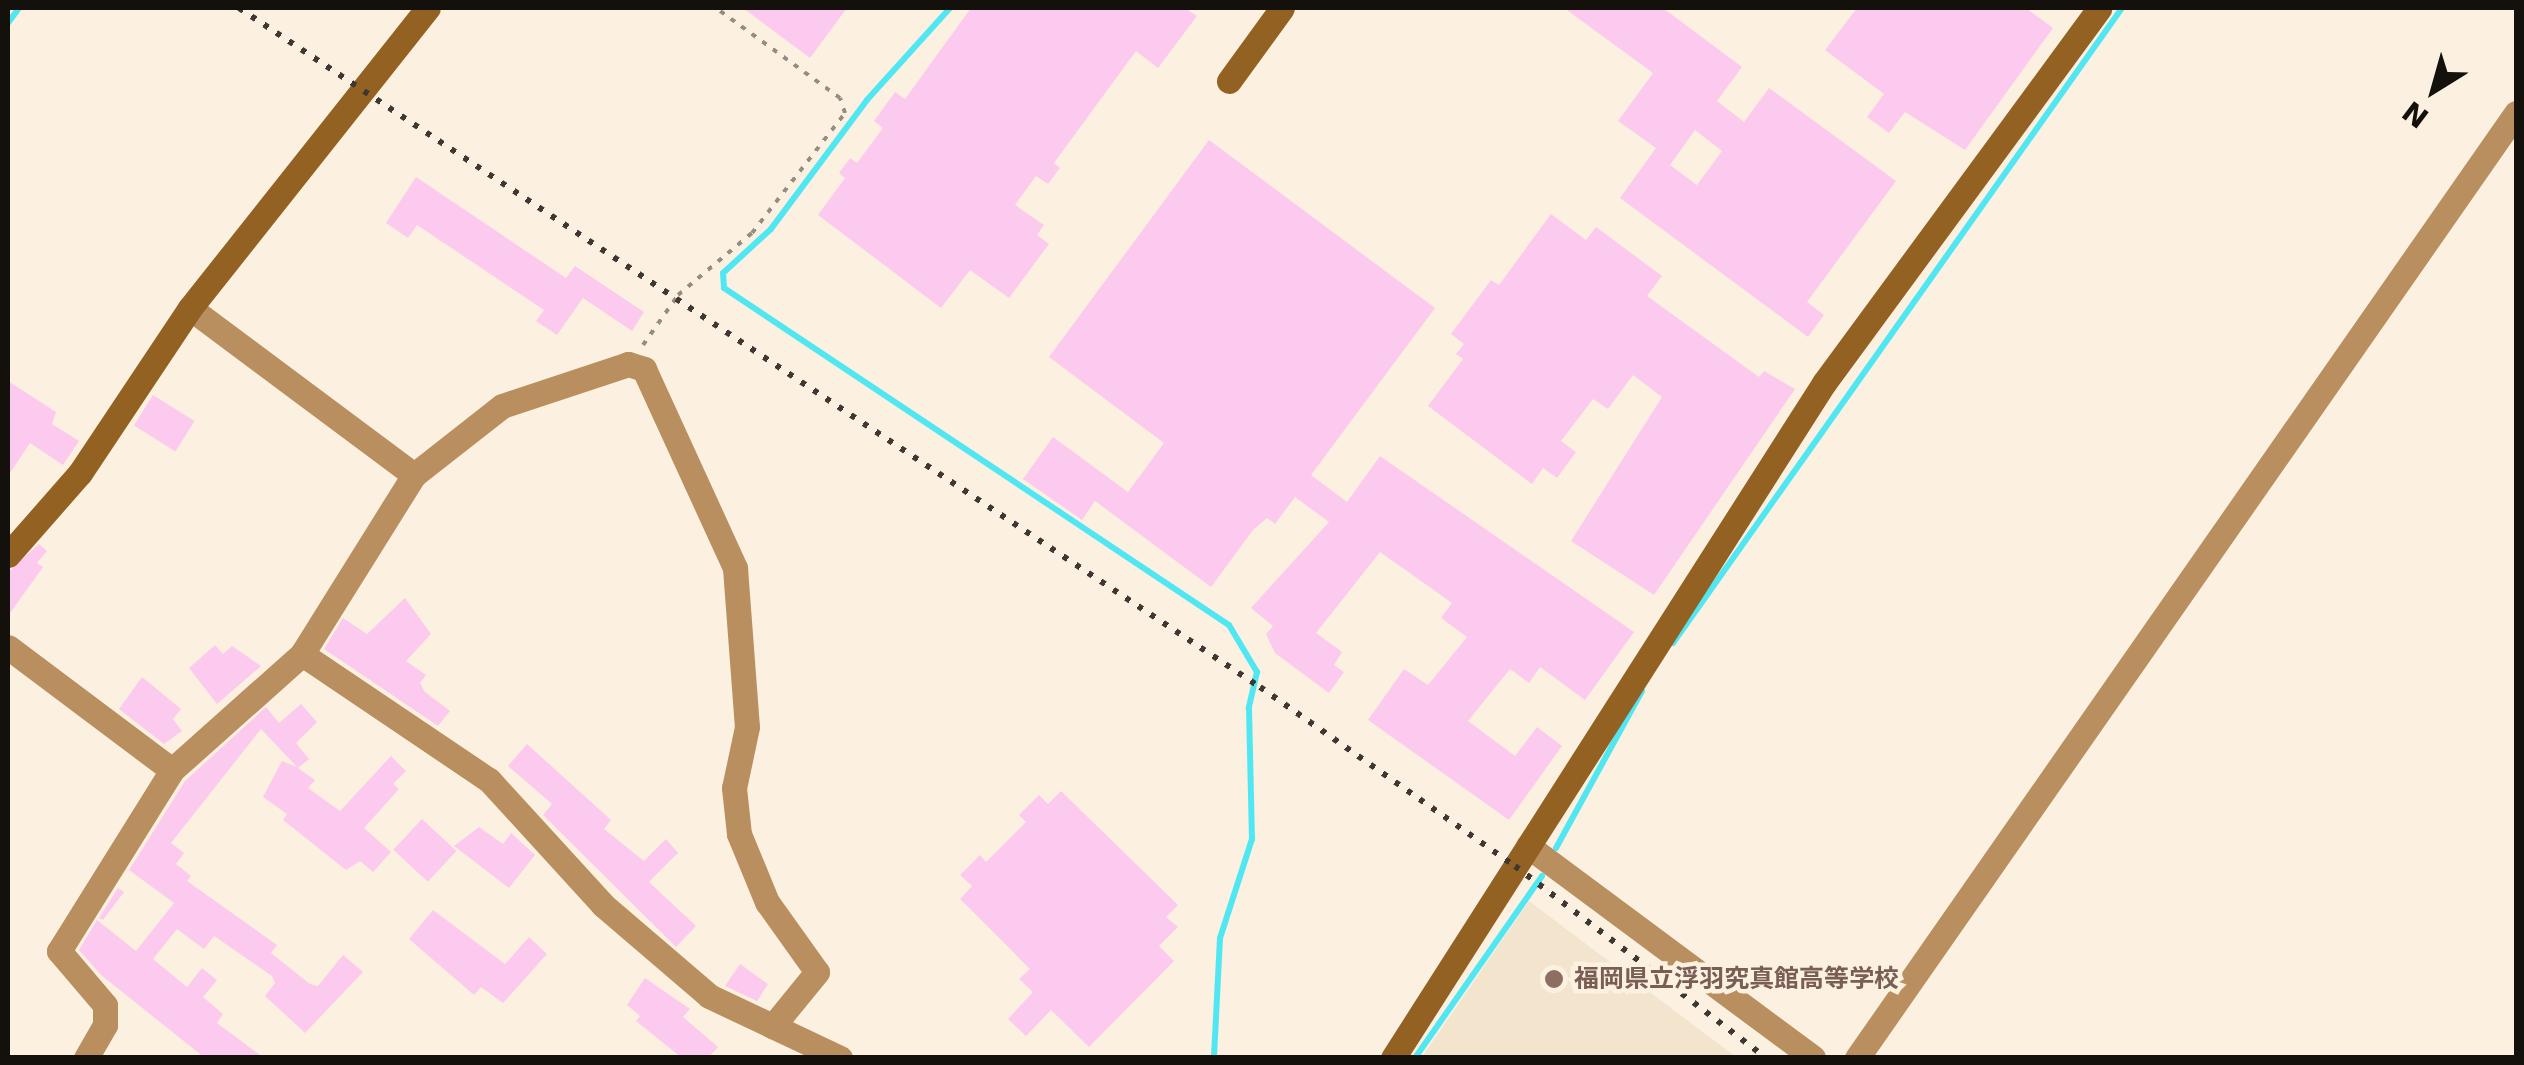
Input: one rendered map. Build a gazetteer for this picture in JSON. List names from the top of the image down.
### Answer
{
  "places": ["福岡県立浮羽究真館高等学校"],
  "north": "bottom left"
}
